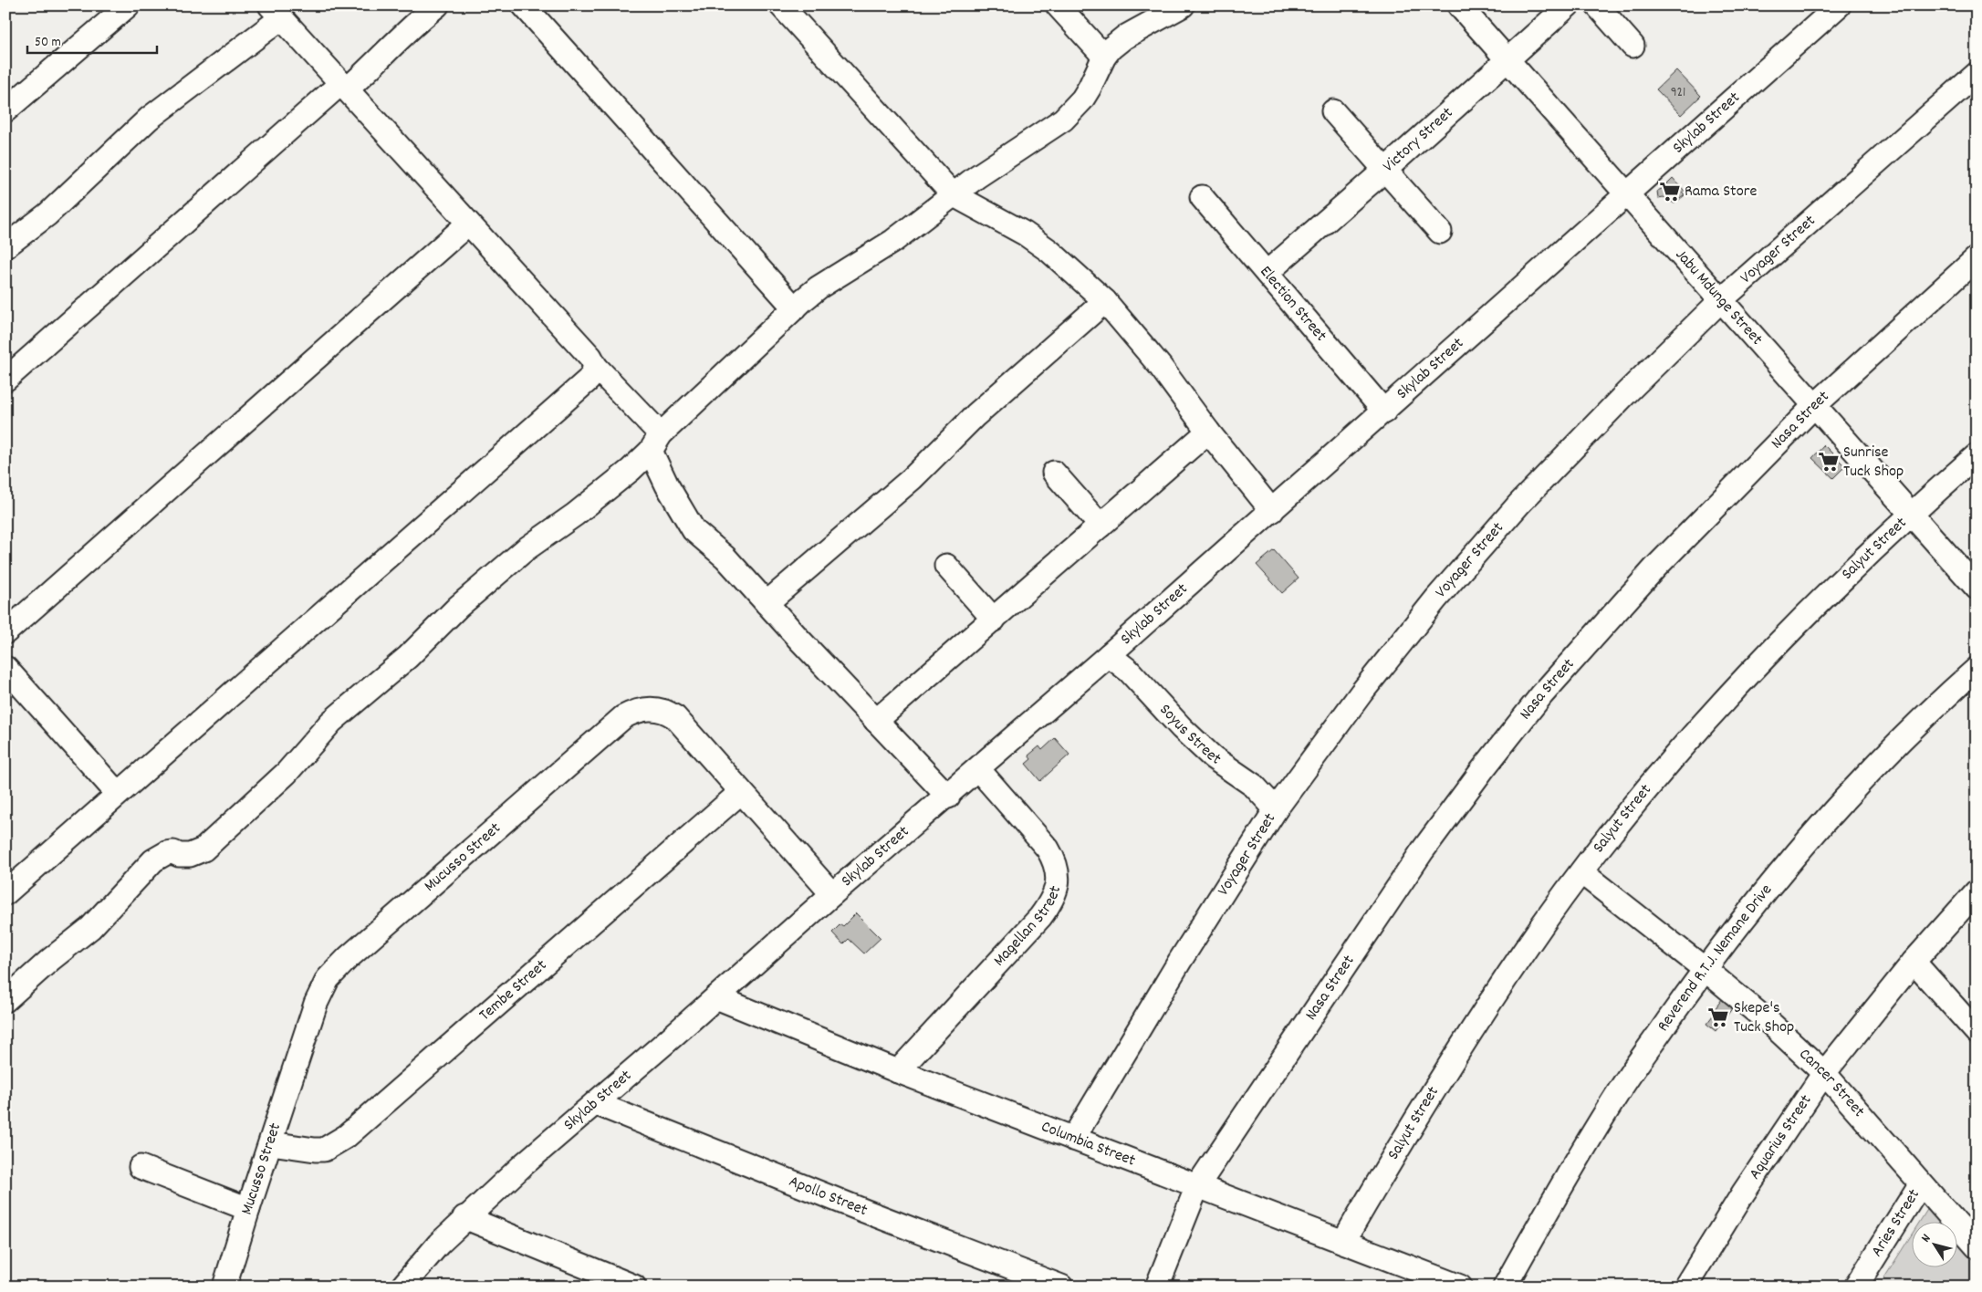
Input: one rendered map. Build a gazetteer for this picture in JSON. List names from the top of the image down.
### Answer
{
  "streets": {
    "street": [
      "Skylab Street",
      "Victory Street",
      "Voyager Street",
      "Jabu Mdunge Street",
      "Election Street",
      "Nasa Street",
      "Salyut Street",
      "Soyus Street",
      "Mucusso Street",
      "Magellan Street",
      "Reverend R.T.J. Nemane Drive",
      "Tembe Street",
      "Cancer Street",
      "Aquarius Street",
      "Columbia Street",
      "Apollo Street",
      "Aries Street"
    ]
  },
  "crossings": [
    ["Skylab Street", "Jabu Mdunge Street"],
    ["Skylab Street", "Election Street"],
    ["Skylab Street", "Soyus Street"],
    ["Skylab Street", "Mucusso Street"],
    ["Skylab Street", "Magellan Street"],
    ["Skylab Street", "Columbia Street"],
    ["Skylab Street", "Apollo Street"],
    ["Victory Street", "Jabu Mdunge Street"],
    ["Victory Street", "Election Street"],
    ["Voyager Street", "Jabu Mdunge Street"],
    ["Voyager Street", "Soyus Street"],
    ["Voyager Street", "Columbia Street"],
    ["Jabu Mdunge Street", "Nasa Street"],
    ["Jabu Mdunge Street", "Salyut Street"],
    ["Nasa Street", "Columbia Street"],
    ["Salyut Street", "Cancer Street"],
    ["Salyut Street", "Columbia Street"],
    ["Mucusso Street", "Tembe Street"],
    ["Magellan Street", "Columbia Street"],
    ["Reverend R.T.J. Nemane Drive", "Cancer Street"],
    ["Cancer Street", "Aquarius Street"],
    ["Cancer Street", "Aries Street"]
  ],
  "places": {
    "supermarket": ["Rama Store", "Sunrise Tuck Shop", "Skepe's Tuck Shop"]
  },
  "house_numbers": ["921"],
  "scale_bar": "50 m",
  "north": "top left"
}
